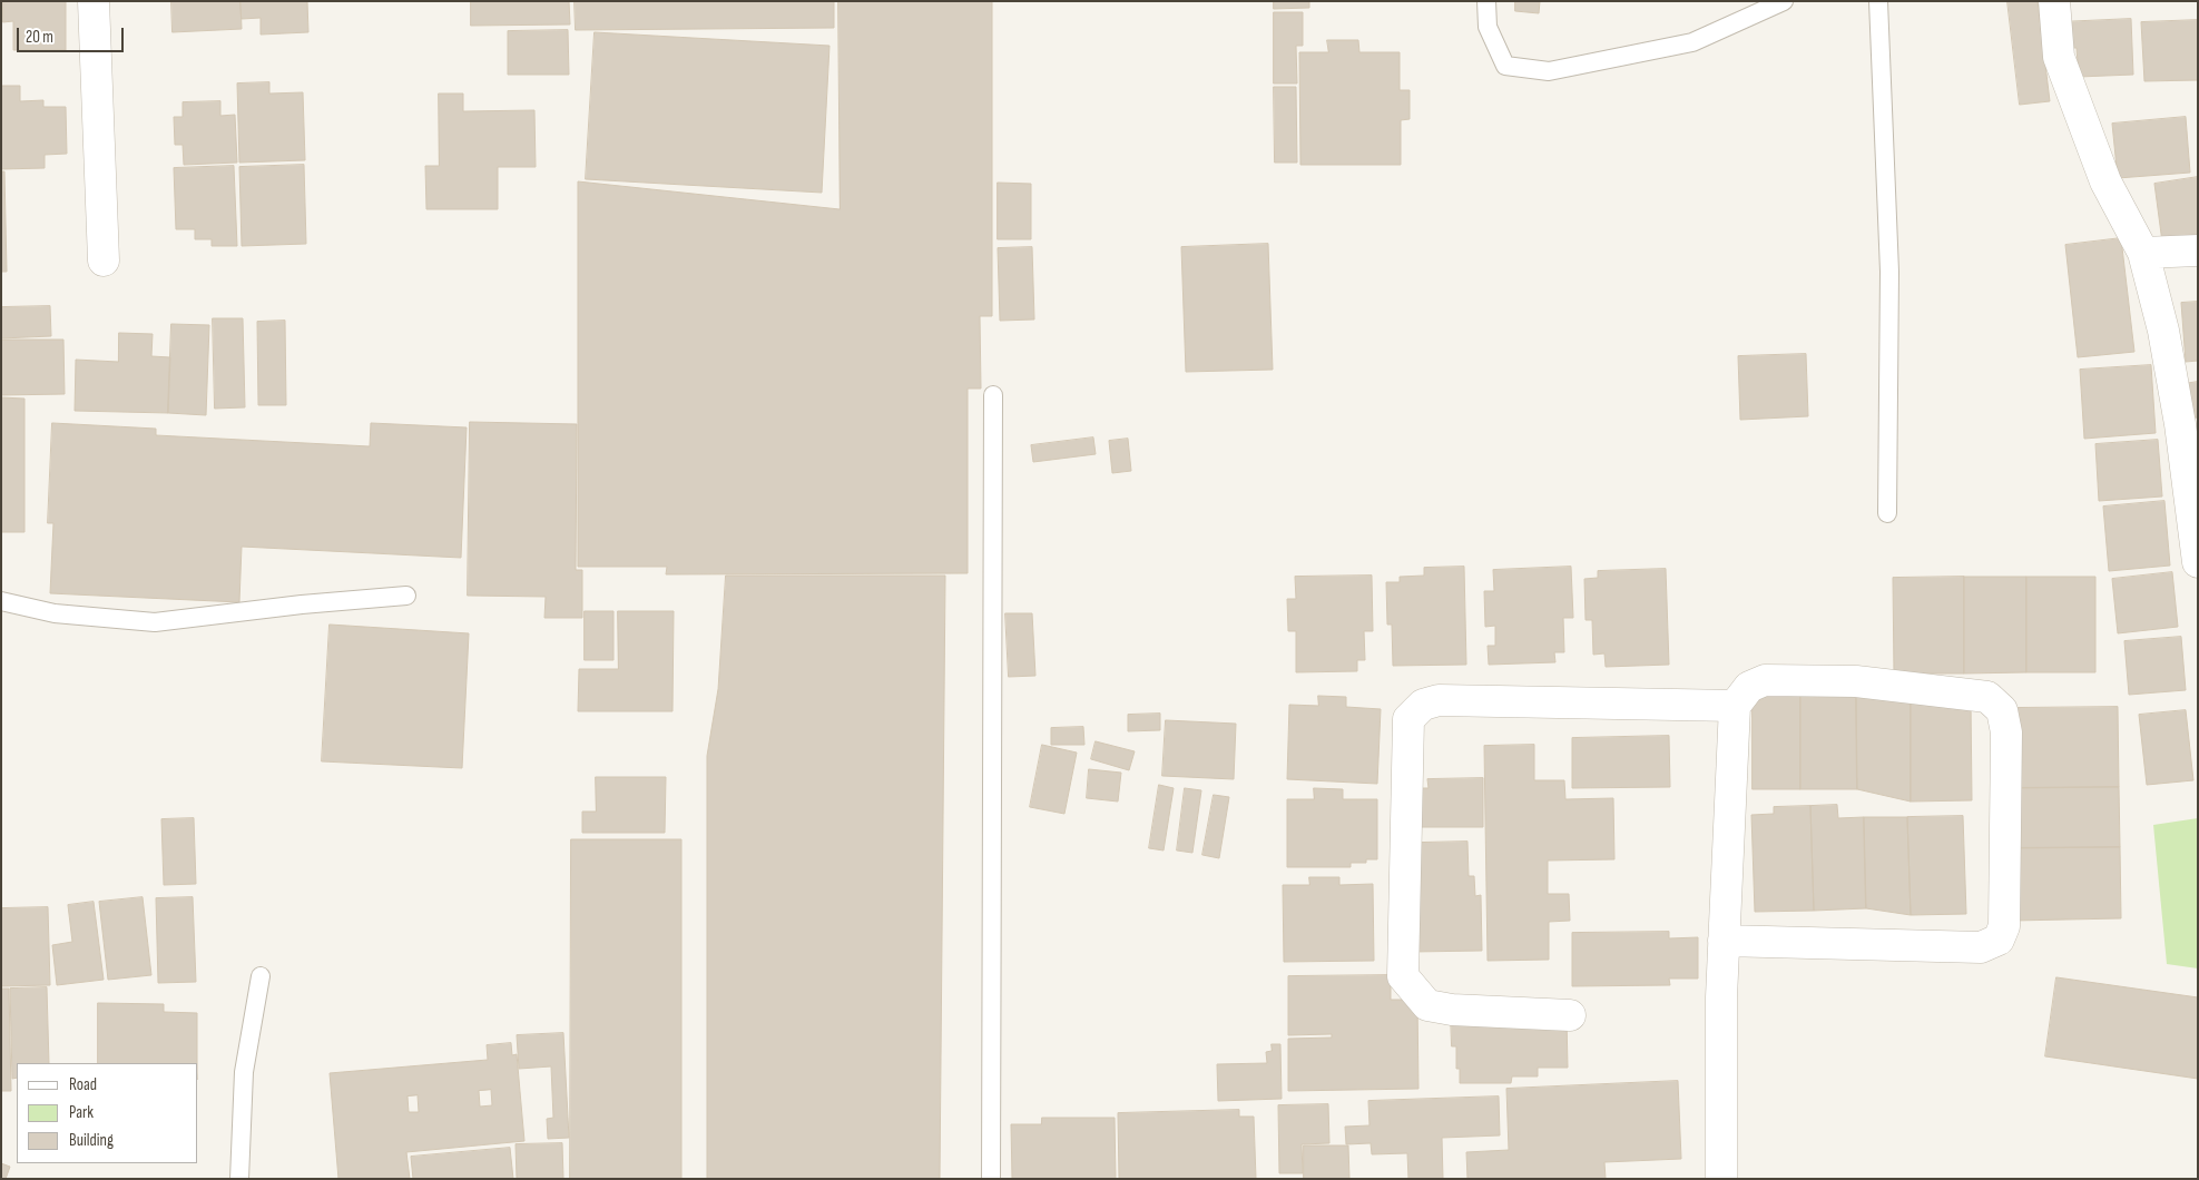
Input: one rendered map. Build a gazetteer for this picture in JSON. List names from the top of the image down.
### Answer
{
  "legend": ["Road", "Park", "Building"],
  "scale_bar": "20 m"
}
